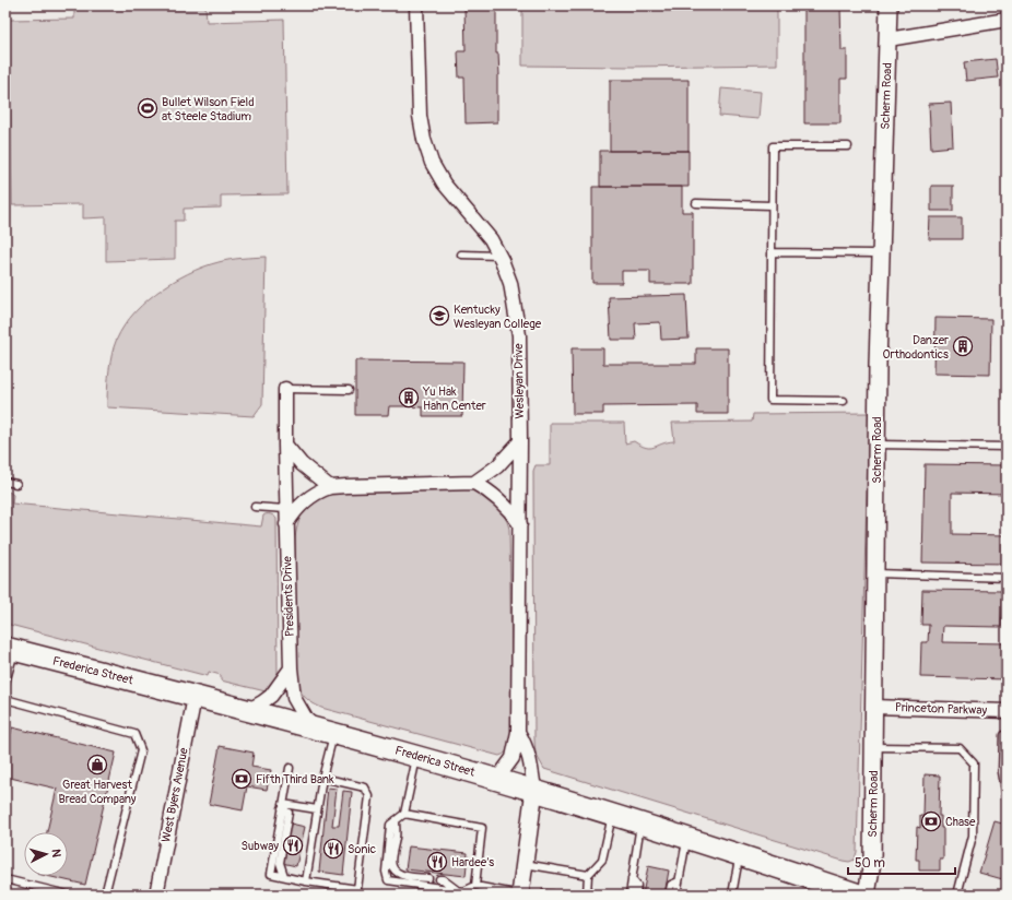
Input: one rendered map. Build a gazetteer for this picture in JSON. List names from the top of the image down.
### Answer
{
  "streets": {
    "main road": ["Frederica Street"],
    "street": [
      "Scherm Road",
      "Wesleyan Drive",
      "Presidents Drive",
      "Princeton Parkway",
      "West Byers Avenue"
    ]
  },
  "crossings": [
    ["Scherm Road", "Princeton Parkway"],
    ["Wesleyan Drive", "Frederica Street"],
    ["Presidents Drive", "Frederica Street"],
    ["Frederica Street", "West Byers Avenue"]
  ],
  "places": {
    "sports": ["Bullet Wilson Field at Steele Stadium"],
    "school or university": ["Kentucky Wesleyan College"],
    "building": ["Danzer Orthodontics", "Yu Hak Hahn Center"],
    "shop": ["Great Harvest Bread Company"],
    "bank": ["Fifth Third Bank", "Chase"],
    "restaurant": ["Subway", "Sonic", "Hardee's"]
  },
  "scale_bar": "50 m",
  "north": "right"
}
